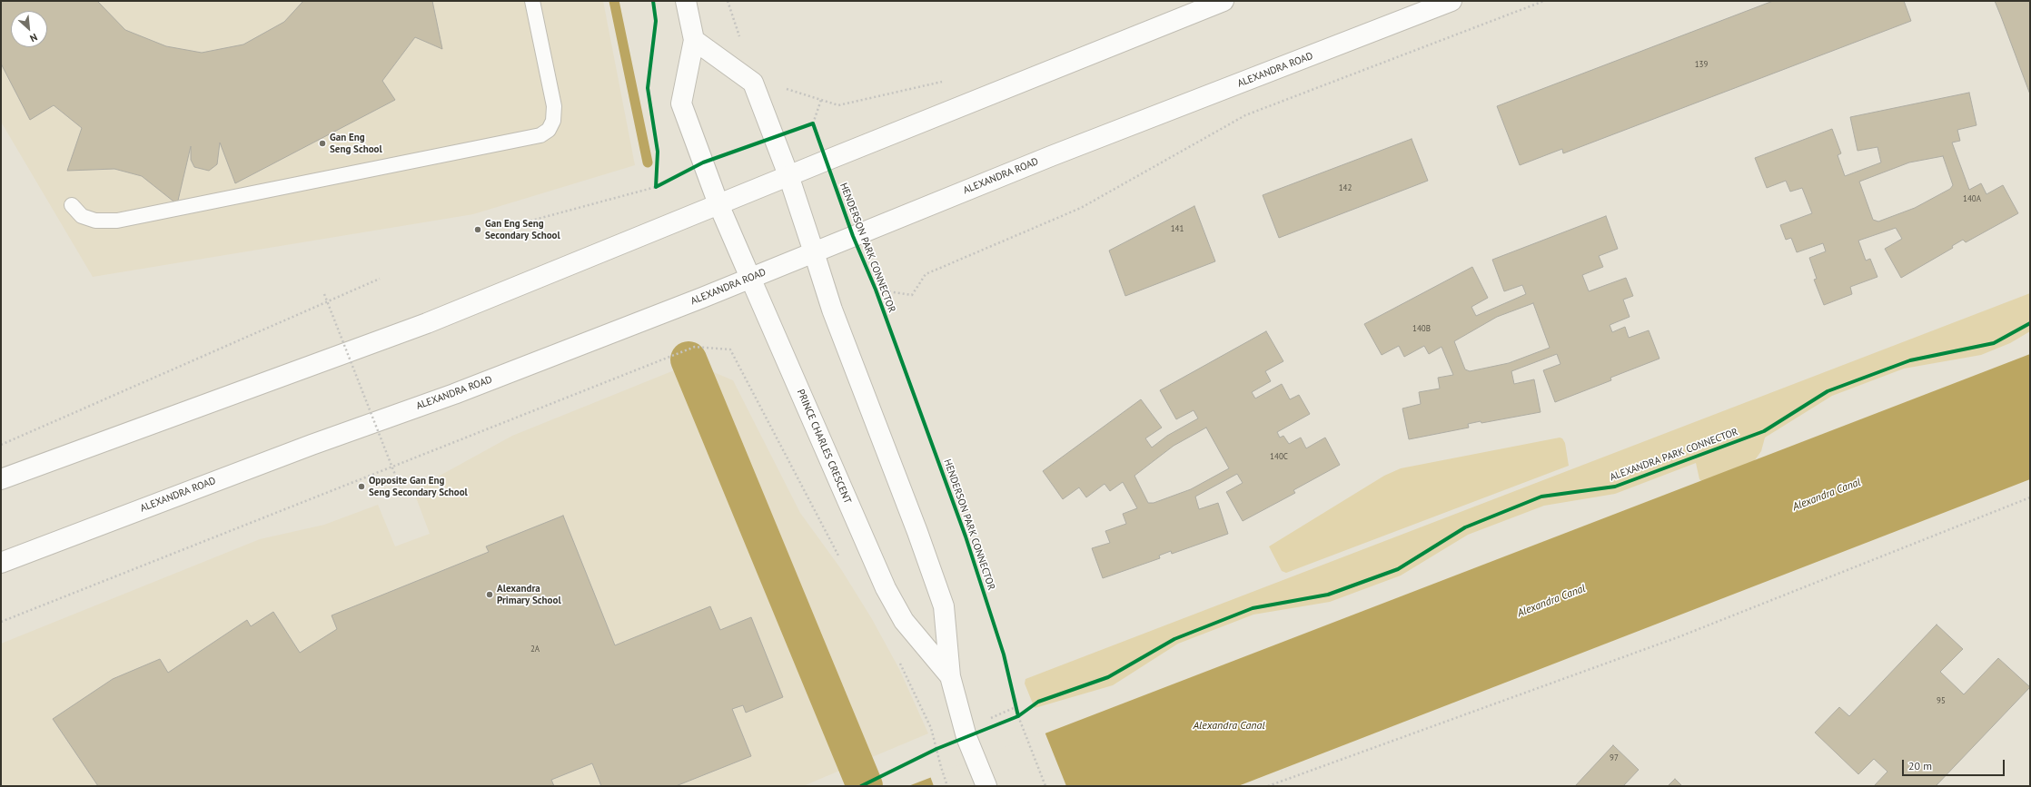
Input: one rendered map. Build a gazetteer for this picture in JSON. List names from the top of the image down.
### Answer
{
  "streets": {
    "main road": ["ALEXANDRA ROAD", "PRINCE CHARLES CRESCENT"],
    "cycle path": ["HENDERSON PARK CONNECTOR", "ALEXANDRA PARK CONNECTOR"]
  },
  "crossings": [
    ["ALEXANDRA ROAD", "PRINCE CHARLES CRESCENT"]
  ],
  "water": ["Alexandra Canal"],
  "places": [
    "Gan Eng Seng School",
    "Gan Eng Seng Secondary School",
    "Opposite Gan Eng Seng Secondary School",
    "Alexandra Primary School"
  ],
  "house_numbers": [
    "139",
    "142",
    "140A",
    "141",
    "140B",
    "140C",
    "2A",
    "95",
    "97"
  ],
  "scale_bar": "20 m",
  "north": "bottom right"
}
